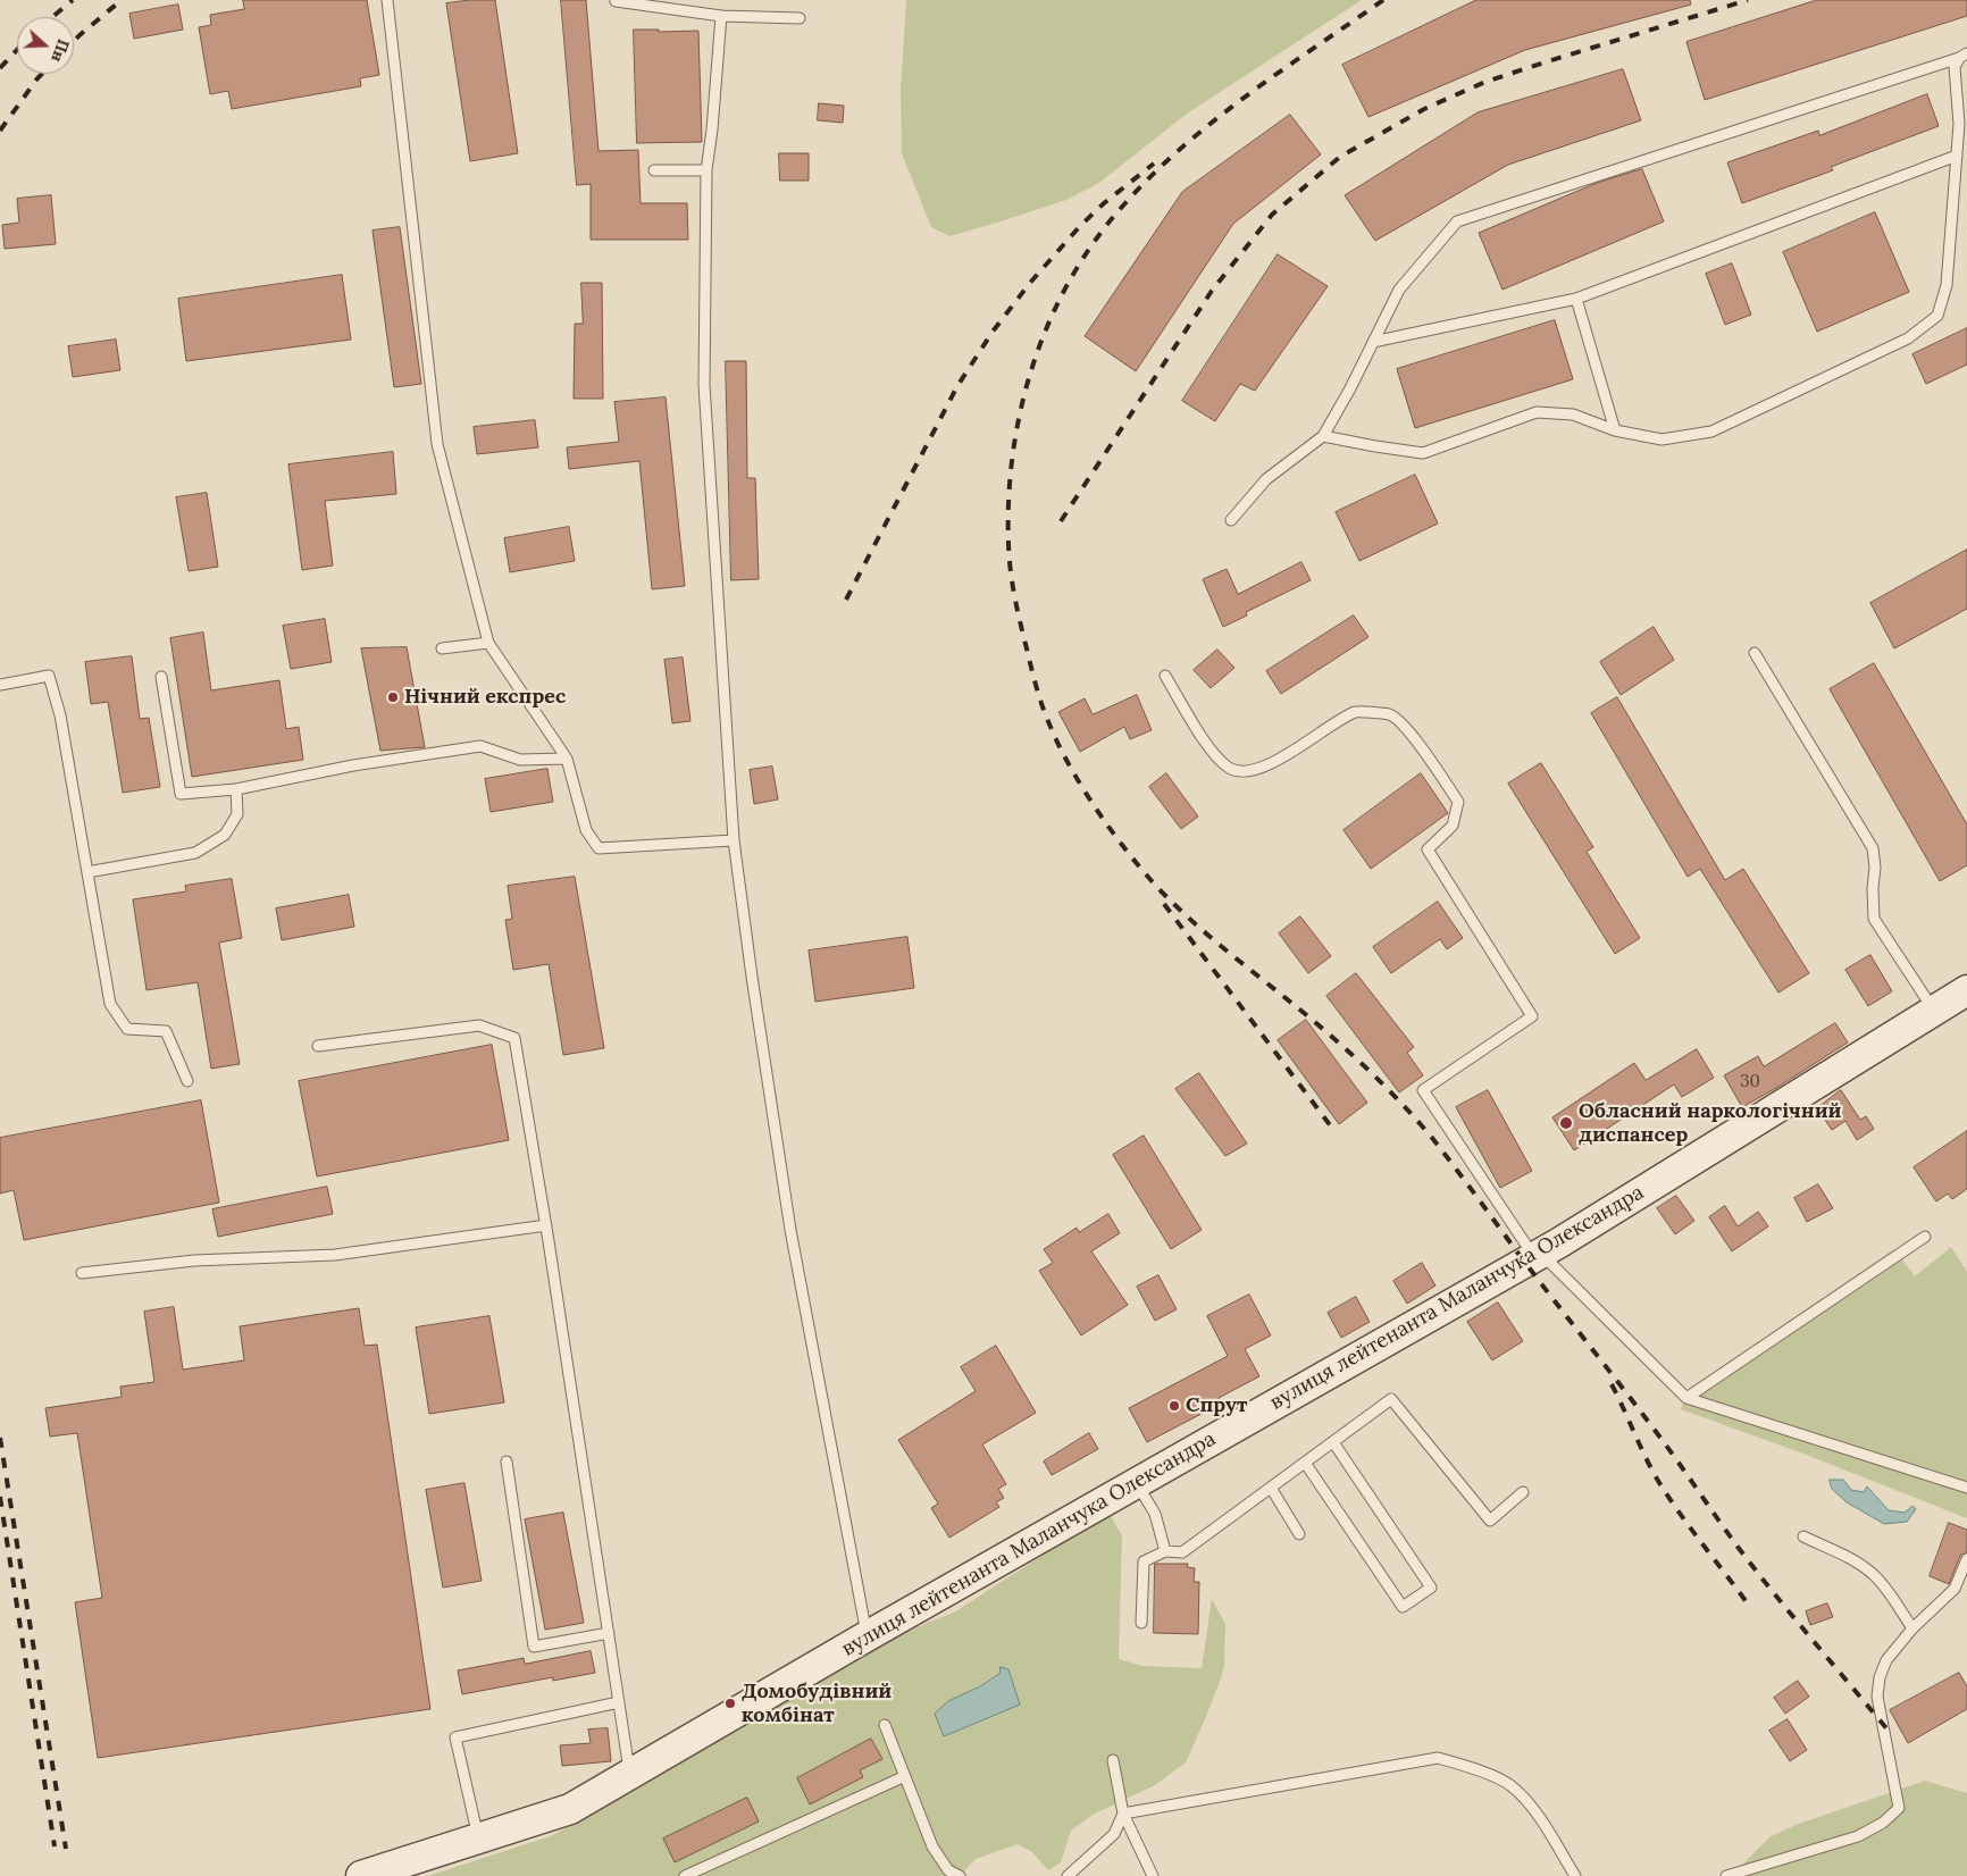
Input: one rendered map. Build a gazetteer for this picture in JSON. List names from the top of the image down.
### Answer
{
  "streets": {
    "street": ["вулиця лейтенанта Маланчука Олександра"]
  },
  "places": [
    "Нічний експрес",
    "Обласний наркологічний диспансер",
    "Спрут",
    "Домобудівний комбінат"
  ],
  "house_numbers": ["30"],
  "north": "right"
}
